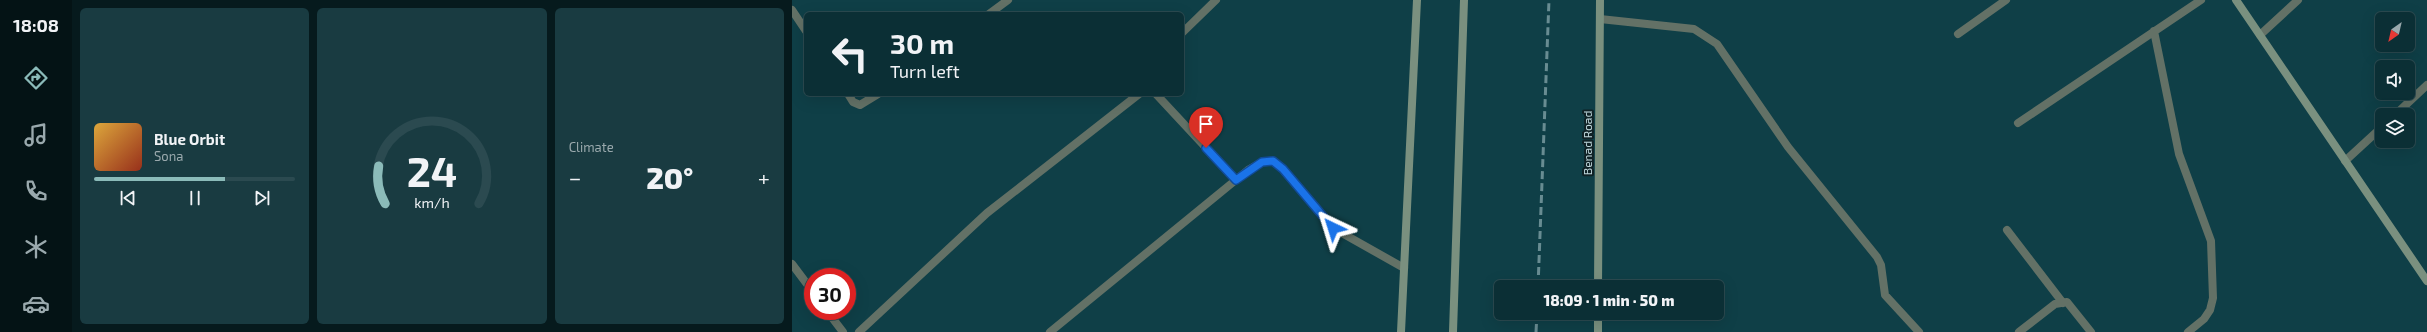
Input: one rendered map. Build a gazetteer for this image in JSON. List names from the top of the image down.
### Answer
{
  "streets": {
    "street": ["Benad Road"]
  },
  "north": "bottom left",
  "page": {
    "tabs": "18:08",
    "tile": "Climate",
    "turn": ["30 m", "Turn left"],
    "song": ["Blue Orbit", "Sona"],
    "heat": ["−", "20°", "+"],
    "limit": "30",
    "trip": "18:09 · 1 min · 50 m",
    "gauge": ["24", "km/h"]
  }
}
